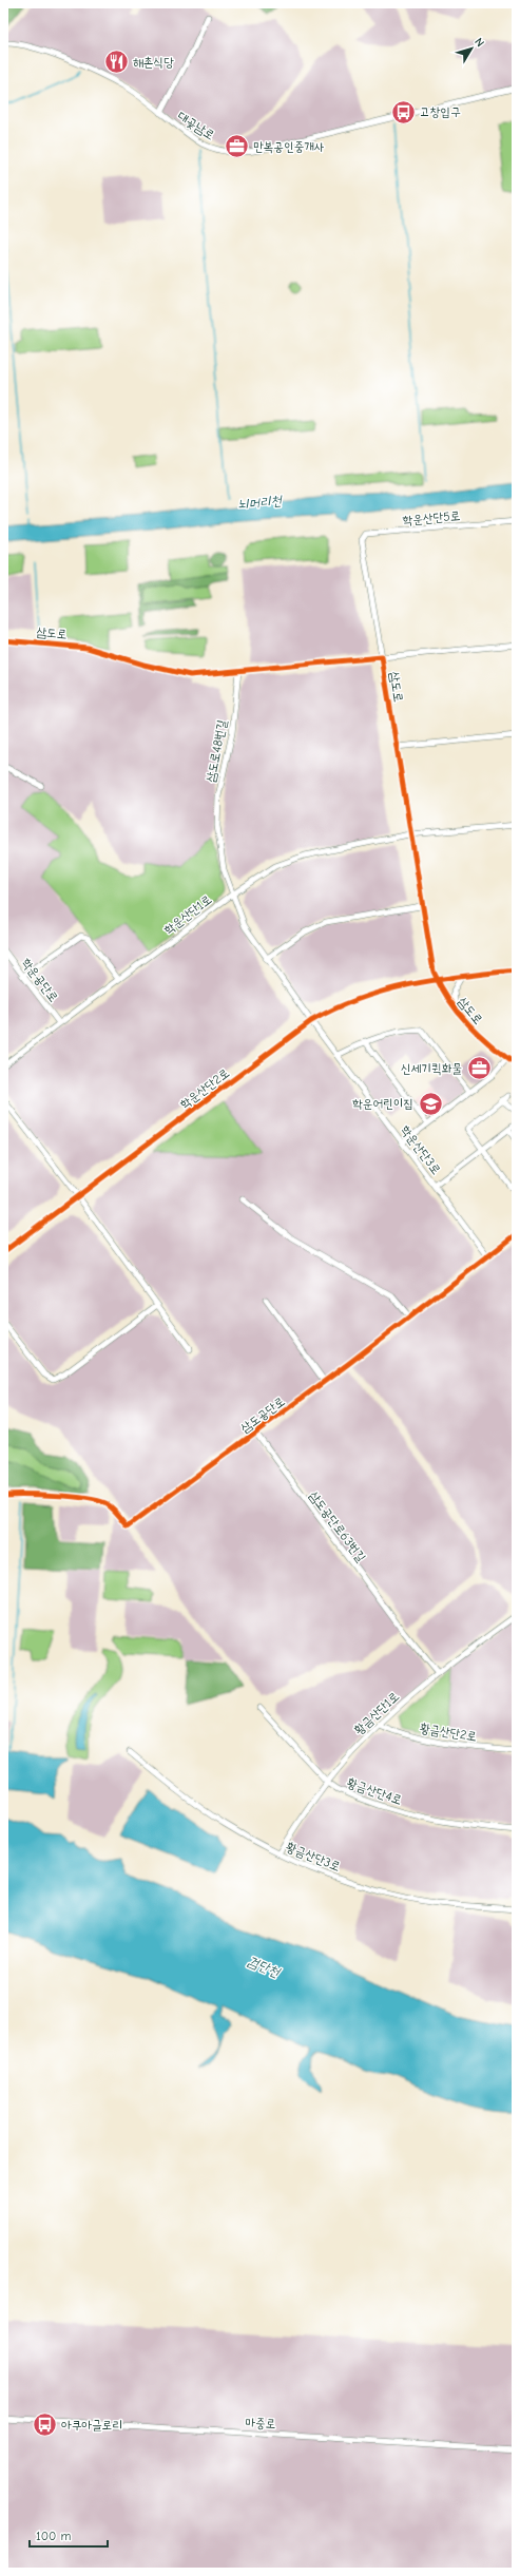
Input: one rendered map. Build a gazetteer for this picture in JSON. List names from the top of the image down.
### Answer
{
  "streets": {
    "street": [
      "대곶남로",
      "학운산단5로",
      "삼도로",
      "삼도로48번길",
      "학운산단1로",
      "학운공단로",
      "학운산단2로",
      "학운산단3로",
      "삼도공단로",
      "삼도공단로63번길",
      "황금산단1로",
      "황금산단2로",
      "황금산단4로",
      "황금산단3로",
      "마중로"
    ]
  },
  "crossings": [
    ["학운산단5로", "삼도로"],
    ["삼도로", "삼도로48번길"],
    ["삼도로", "학운산단1로"],
    ["삼도로", "학운산단2로"],
    ["삼도로48번길", "학운산단1로"],
    ["삼도로48번길", "학운산단3로"],
    ["학운산단1로", "학운공단로"],
    ["학운산단2로", "학운산단3로"],
    ["학운산단3로", "삼도공단로"],
    ["삼도공단로", "삼도공단로63번길"],
    ["삼도공단로63번길", "황금산단1로"],
    ["황금산단1로", "황금산단2로"],
    ["황금산단1로", "황금산단4로"],
    ["황금산단1로", "황금산단3로"]
  ],
  "water": ["뇌머리천", "검단천"],
  "places": {
    "restaurant": ["해촌식당"],
    "bus stop": ["고창입구", "아쿠아글로리"],
    "office": ["만복공인중개사", "신세기퀵화물"],
    "school or university": ["학운어린이집"]
  },
  "scale_bar": "100 m",
  "north": "top right"
}
